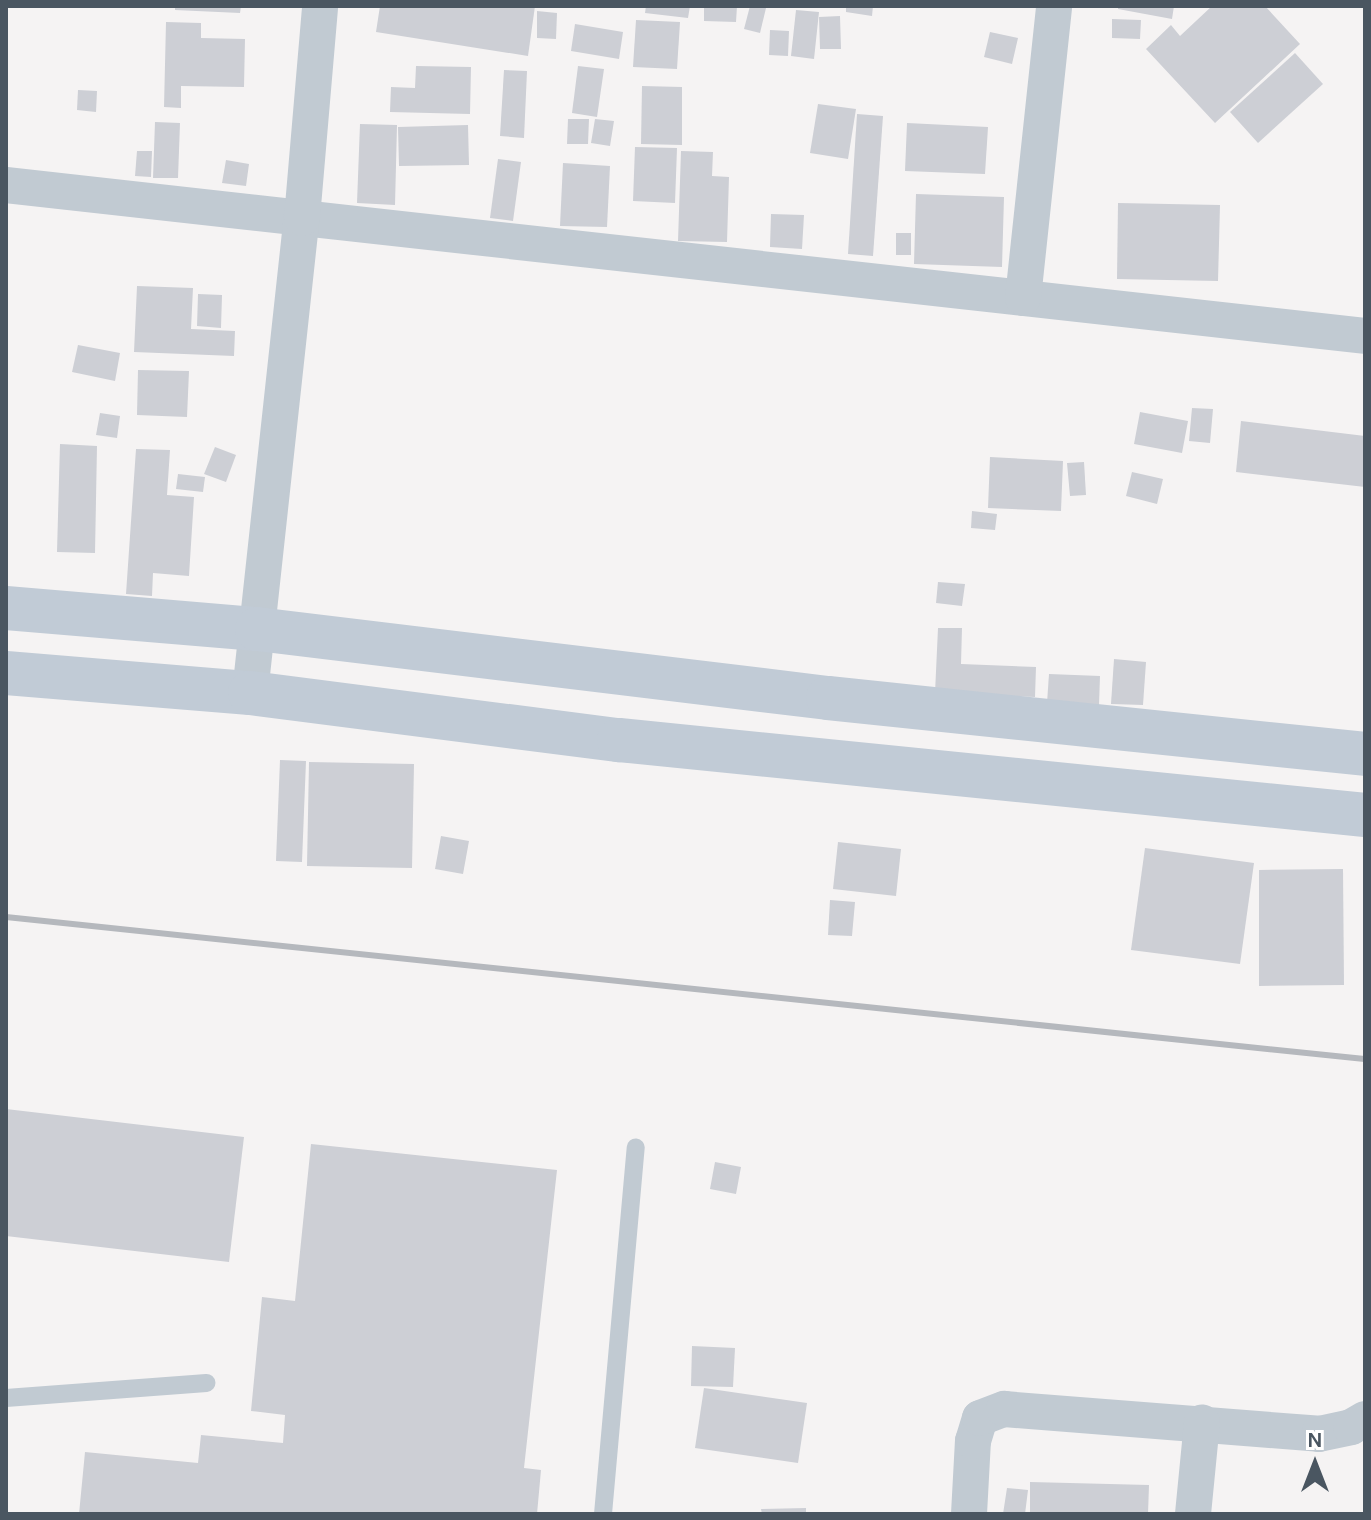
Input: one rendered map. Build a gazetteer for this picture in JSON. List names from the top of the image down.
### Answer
{
  "north": "top"
}
